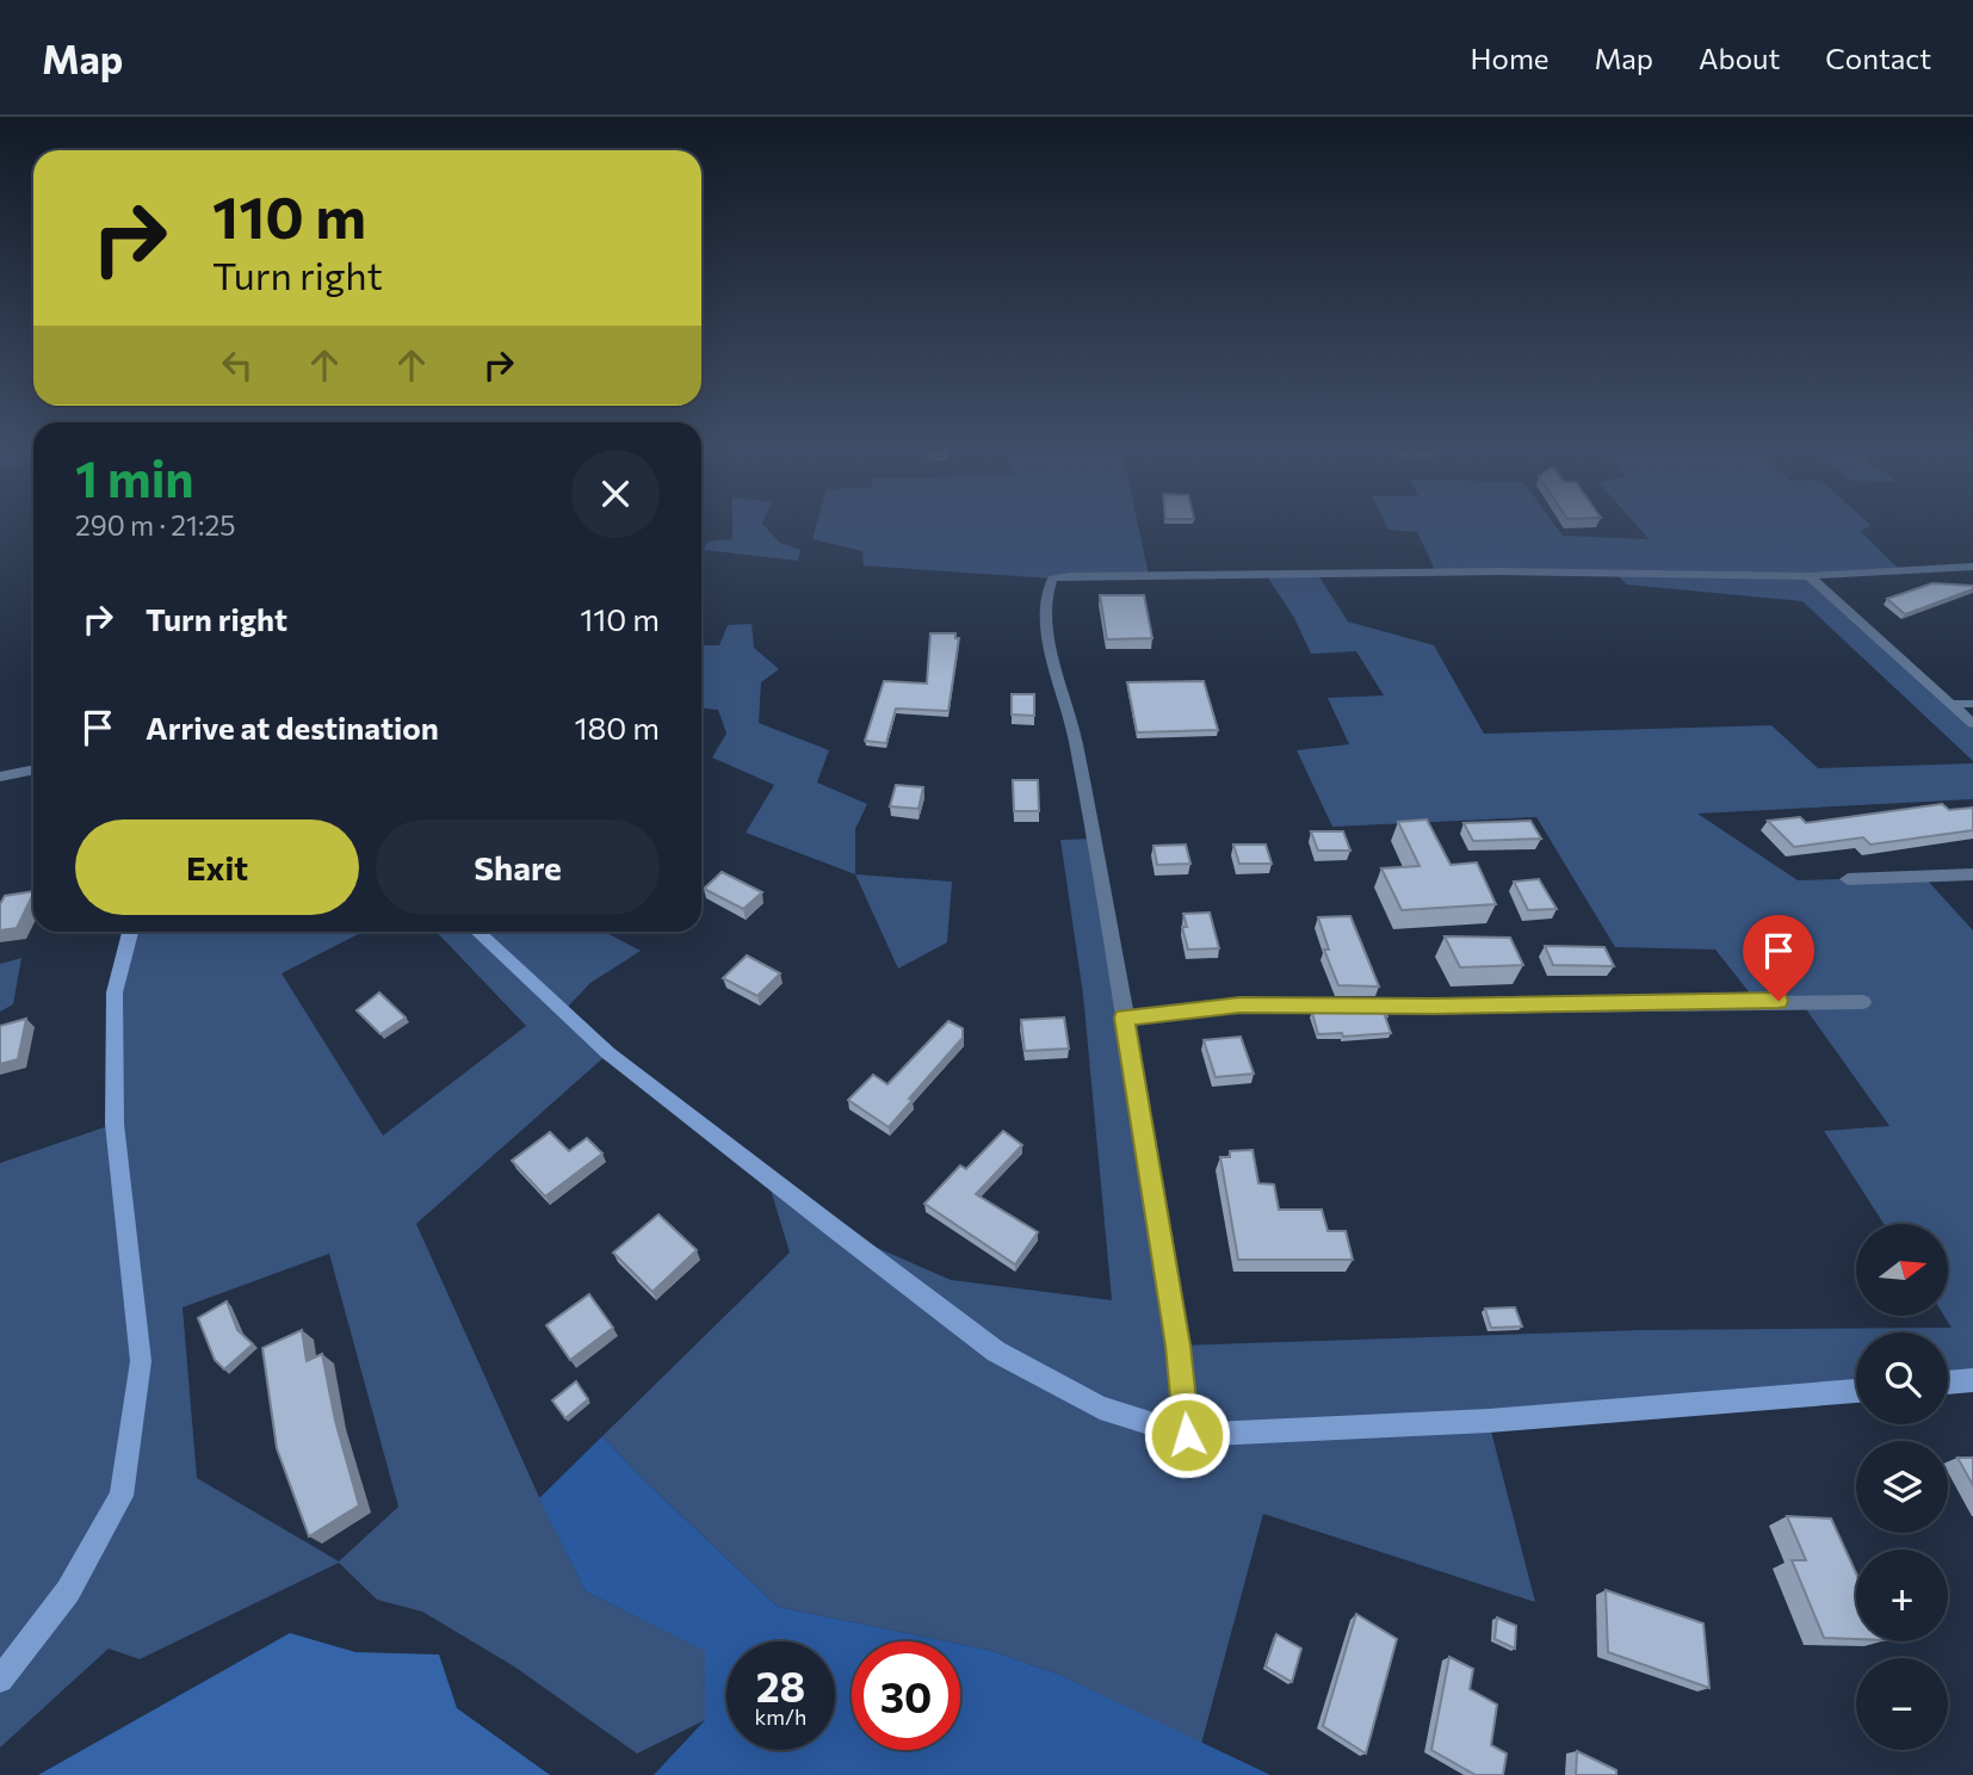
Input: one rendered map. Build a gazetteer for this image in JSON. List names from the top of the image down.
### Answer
{
  "north": "right",
  "page": {
    "header": "Map",
    "nav": [
      "Home",
      "Map",
      "About",
      "Contact"
    ],
    "turn": ["110 m", "Turn right"],
    "heading": ["1 min", "290 m · 21:25"],
    "list": [
      {
        "name": "Turn right",
        "value": "110 m"
      },
      {
        "name": "Arrive at destination",
        "value": "180 m"
      }
    ],
    "buttons": ["Exit", "Share"],
    "map_buttons": ["+", "−"],
    "speed": "28 km/h",
    "limit": "30"
  }
}
